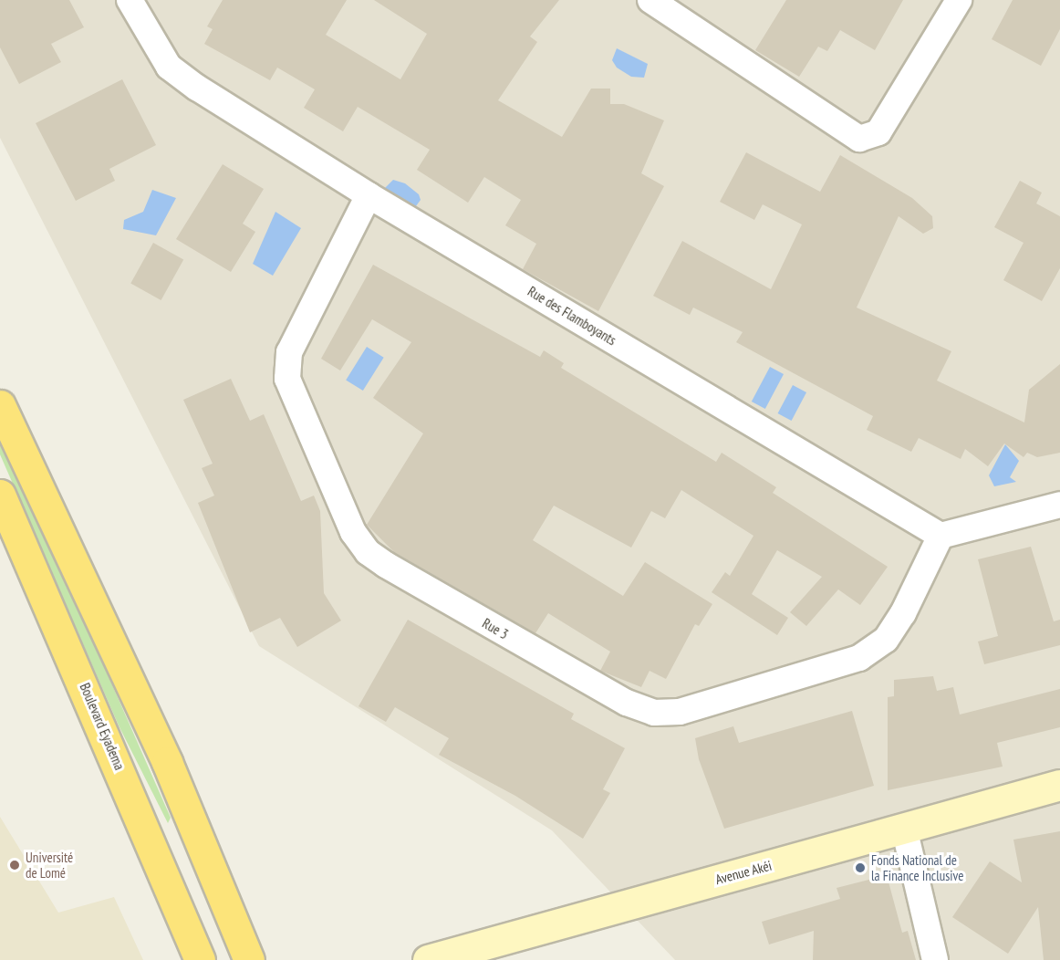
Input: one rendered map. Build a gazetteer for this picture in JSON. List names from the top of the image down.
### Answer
{
  "streets": {
    "highway": ["Boulevard Eyadema"],
    "main road": ["Avenue Akéi"],
    "street": ["Rue des Flamboyants", "Rue 3"]
  },
  "crossings": [
    ["Rue des Flamboyants", "Rue 3"]
  ],
  "places": ["Université de Lomé", "Fonds National de la Finance Inclusive"]
}
